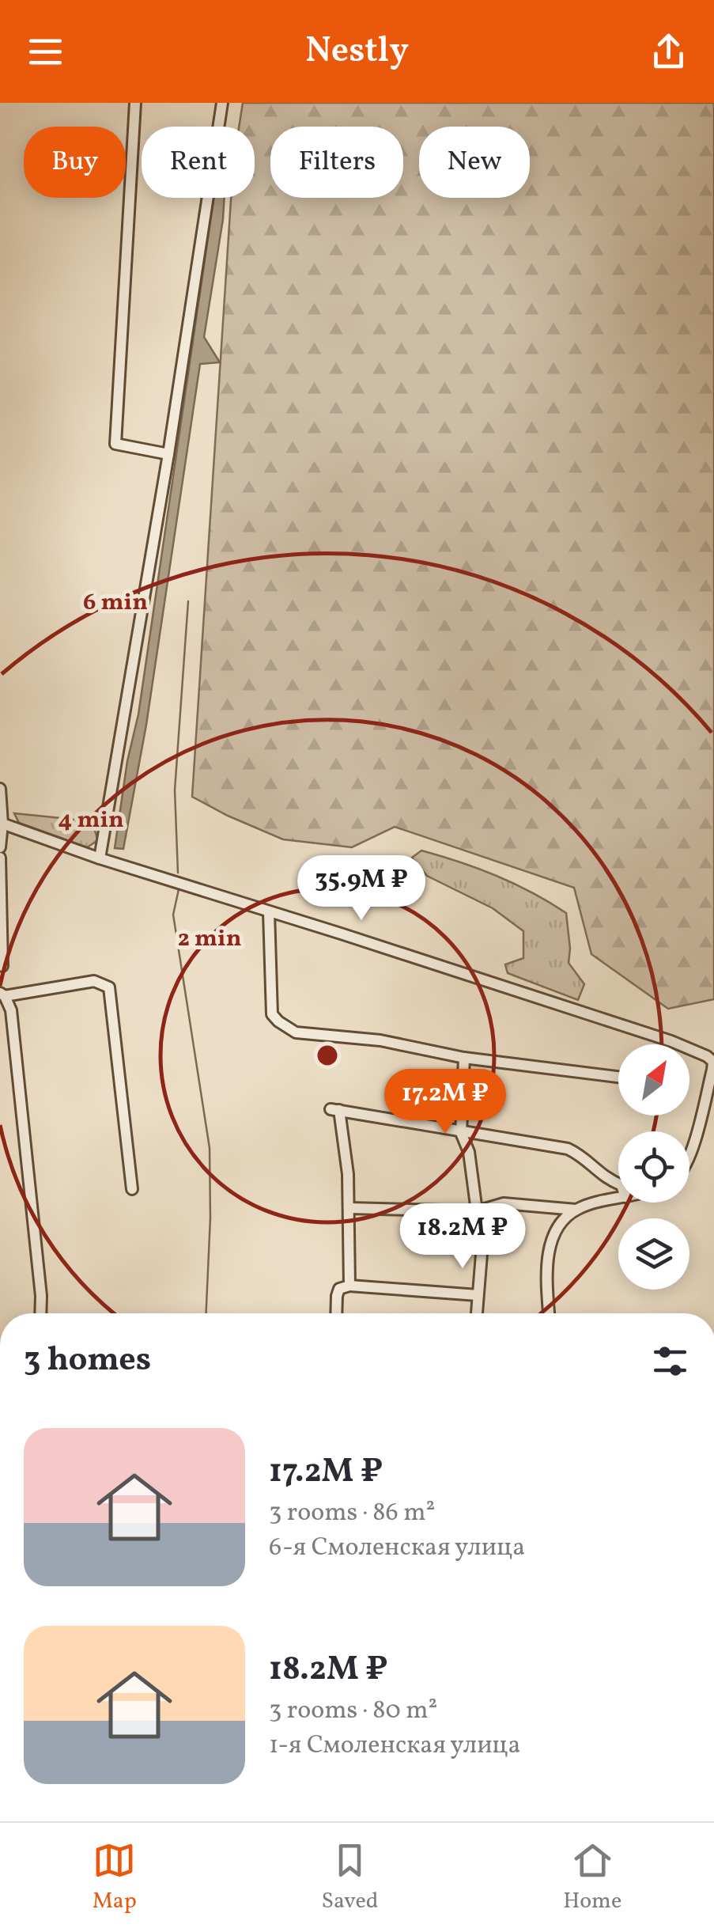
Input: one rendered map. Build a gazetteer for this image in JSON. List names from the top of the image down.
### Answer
{
  "north": "top right",
  "page": {
    "header": "Nestly",
    "chip": [
      "Buy",
      "Rent",
      "Filters",
      "New"
    ],
    "price": ["35.9M ₽", "17.2M ₽", "18.2M ₽"],
    "heading": "3 homes",
    "list": [
      {
        "name": "17.2M ₽",
        "note": "3 rooms · 86 m² · 6-я Смоленская улица"
      },
      {
        "name": "18.2M ₽",
        "note": "3 rooms · 80 m² · 1-я Смоленская улица"
      }
    ],
    "tabs": ["Map", "Saved", "Home"]
  },
  "rings": ["6 min", "4 min", "2 min"]
}
